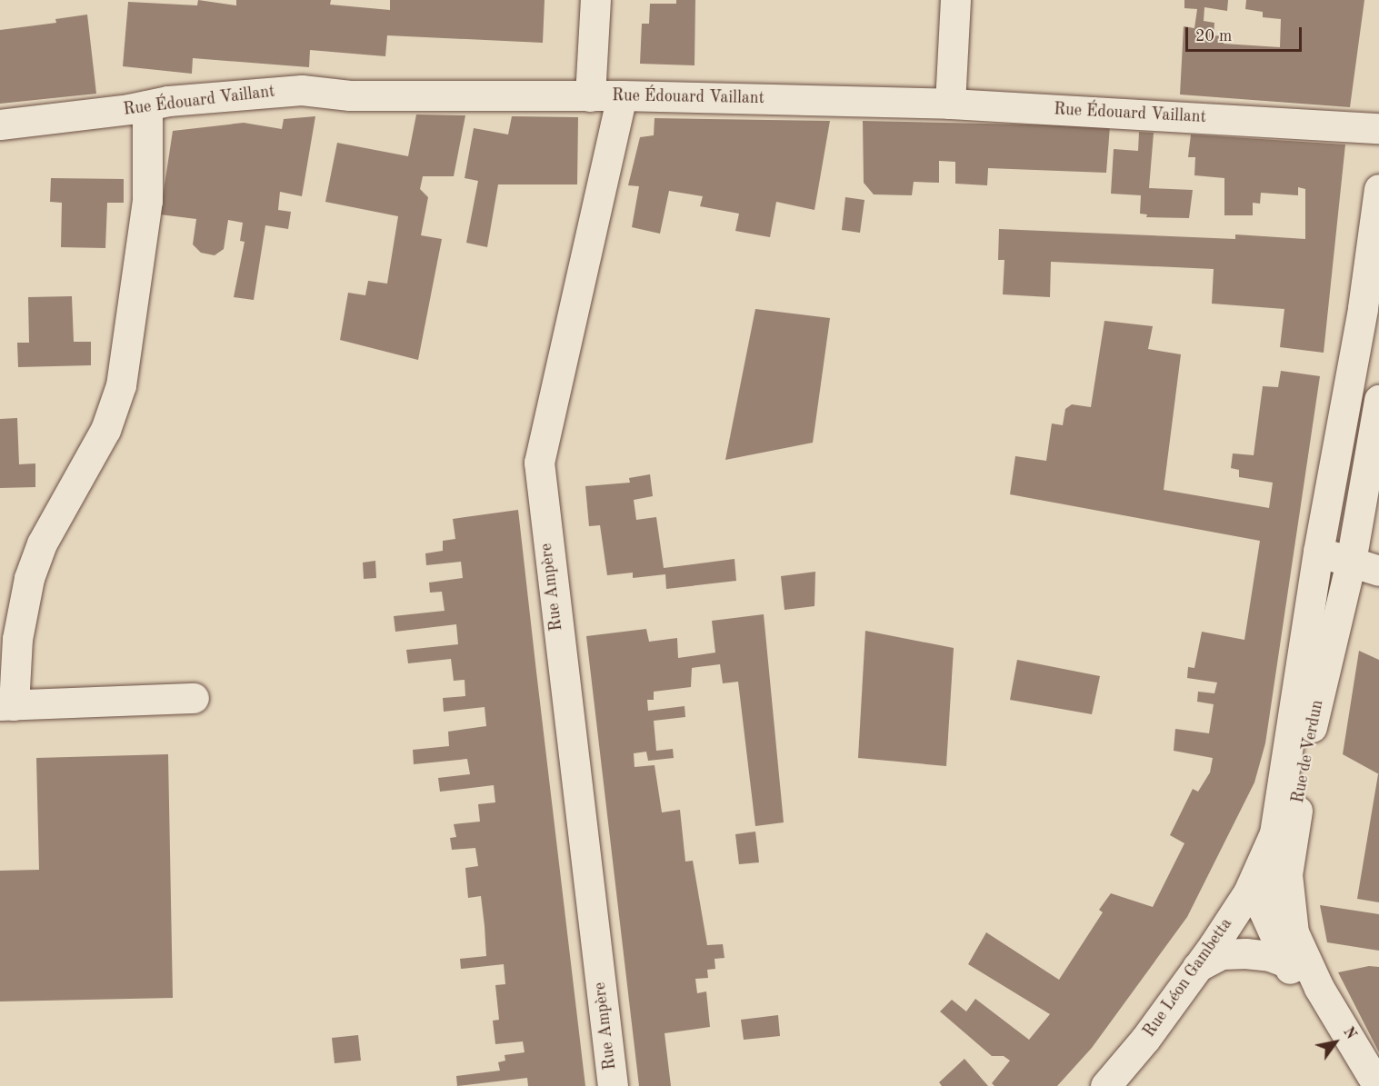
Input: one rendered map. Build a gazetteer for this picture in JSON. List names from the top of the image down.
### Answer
{
  "streets": {
    "street": [
      "Rue Édouard Vaillant",
      "Rue Ampère",
      "Rue de Verdun",
      "Rue Léon Gambetta"
    ]
  },
  "crossings": [
    ["Rue Édouard Vaillant", "Rue Ampère"],
    ["Rue de Verdun", "Rue Léon Gambetta"]
  ],
  "scale_bar": "20 m",
  "north": "top right"
}
